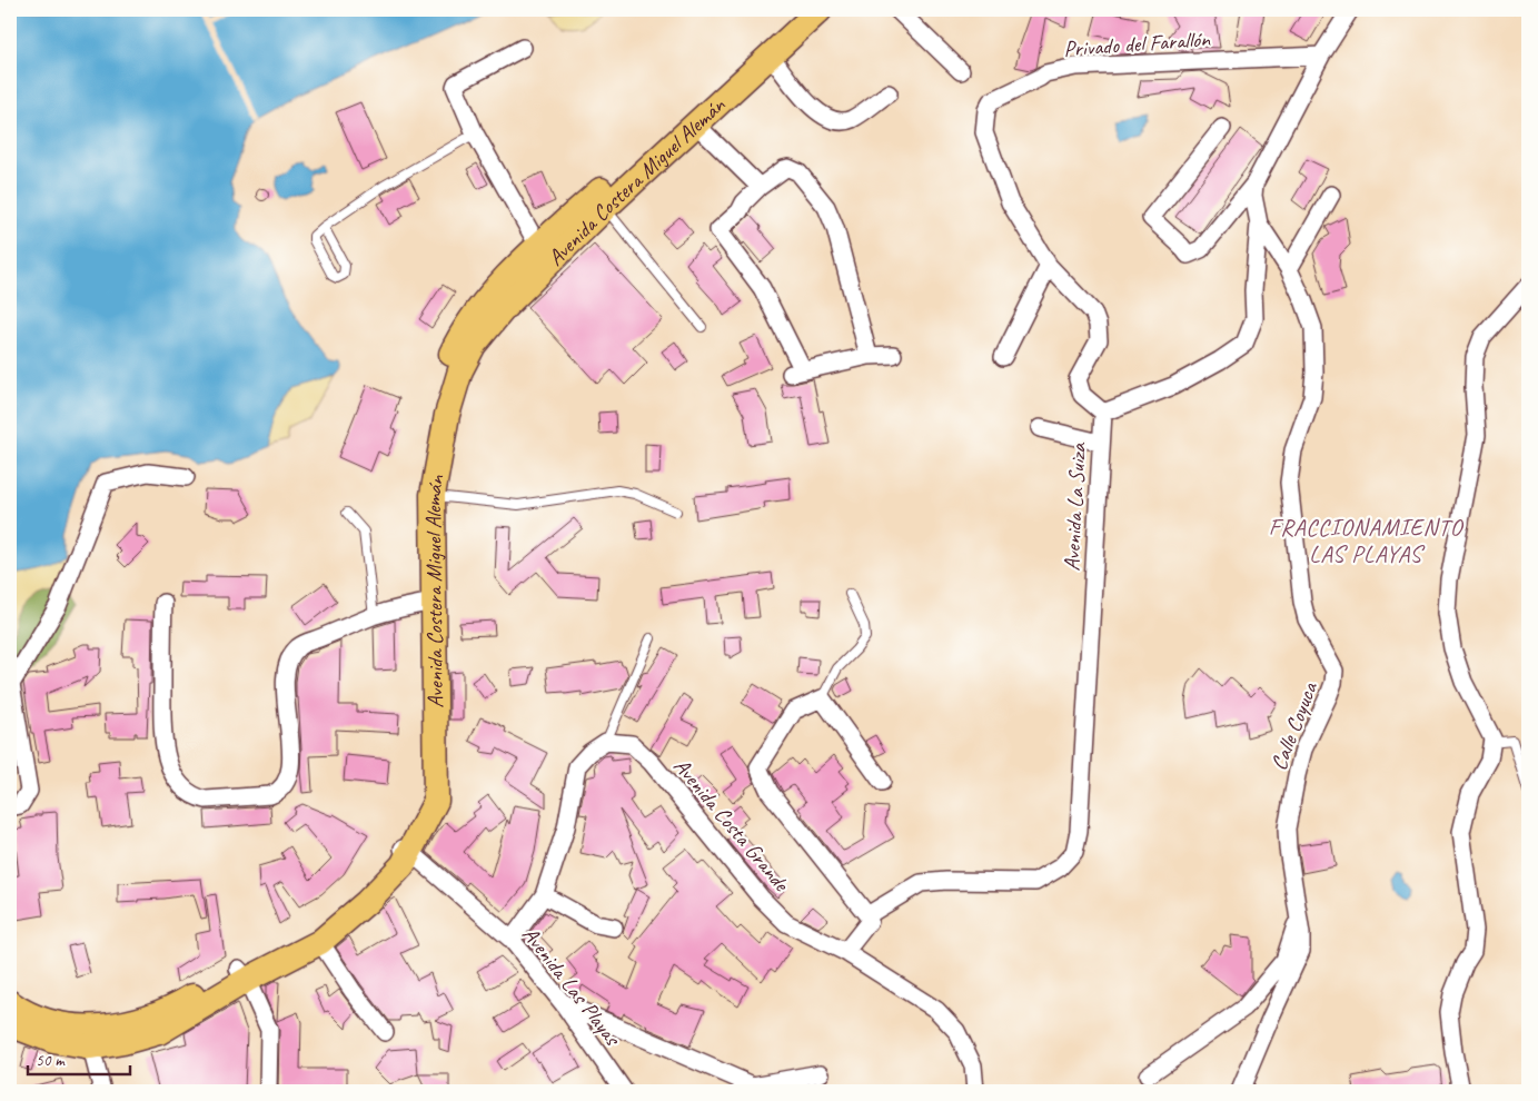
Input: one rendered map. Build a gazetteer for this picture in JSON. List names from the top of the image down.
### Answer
{
  "streets": {
    "main road": ["Avenida Costera Miguel Alemán"],
    "street": [
      "Privado del Farallón",
      "Avenida La Suiza",
      "Calle Coyuca",
      "Avenida Costa Grande",
      "Avenida Las Playas"
    ]
  },
  "crossings": [
    ["Privado del Farallón", "Avenida La Suiza"],
    ["Avenida Costera Miguel Alemán", "Avenida Las Playas"]
  ],
  "districts": ["FRACCIONAMIENTO LAS PLAYAS"],
  "scale_bar": "50 m"
}
